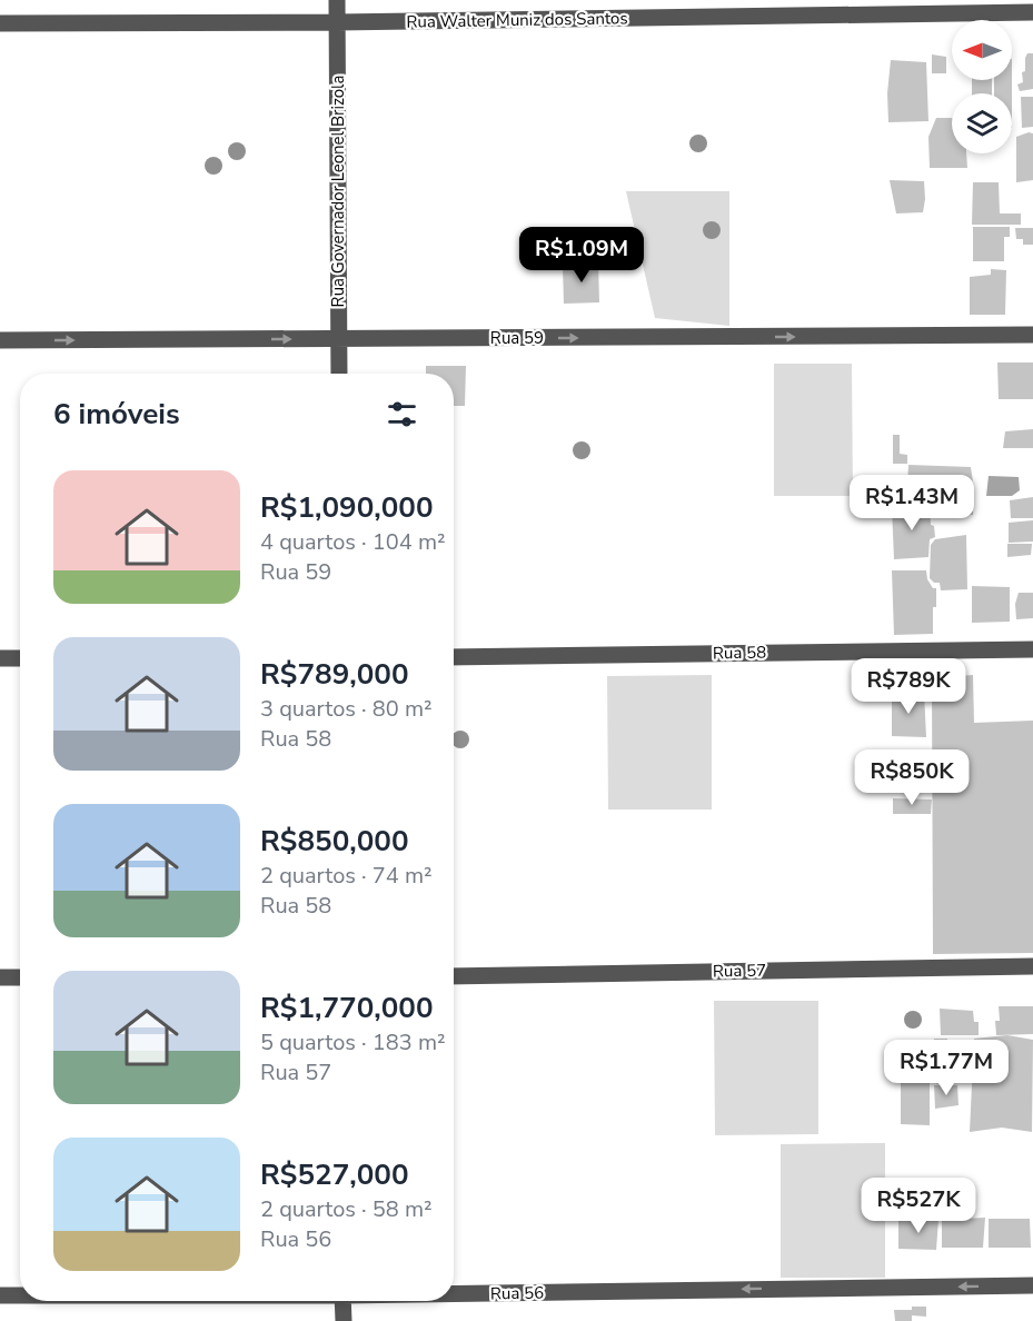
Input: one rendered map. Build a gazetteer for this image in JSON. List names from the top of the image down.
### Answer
{
  "streets": {
    "street": [
      "Rua Walter Muniz dos Santos",
      "Rua Governador Leonel Brizola",
      "Rua 59",
      "Rua 58",
      "Rua 57",
      "Rua 56"
    ]
  },
  "crossings": [
    ["Rua Walter Muniz dos Santos", "Rua Governador Leonel Brizola"],
    ["Rua Governador Leonel Brizola", "Rua 59"]
  ],
  "one_way": ["Rua 59", "Rua 56"],
  "north": "left",
  "page": {
    "price": [
      "R$1.09M",
      "R$1.43M",
      "R$789K",
      "R$850K",
      "R$1.77M",
      "R$527K"
    ],
    "heading": "6 imóveis",
    "list": [
      {
        "name": "R$1,090,000",
        "note": "4 quartos · 104 m² · Rua 59"
      },
      {
        "name": "R$789,000",
        "note": "3 quartos · 80 m² · Rua 58"
      },
      {
        "name": "R$850,000",
        "note": "2 quartos · 74 m² · Rua 58"
      },
      {
        "name": "R$1,770,000",
        "note": "5 quartos · 183 m² · Rua 57"
      },
      {
        "name": "R$527,000",
        "note": "2 quartos · 58 m² · Rua 56"
      }
    ]
  }
}
